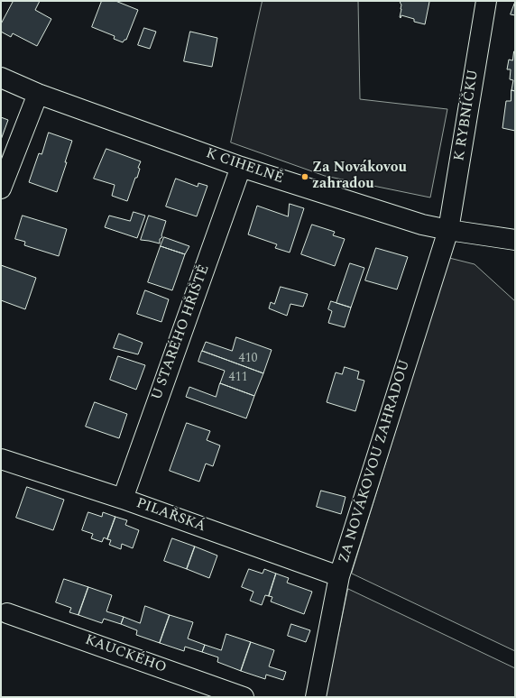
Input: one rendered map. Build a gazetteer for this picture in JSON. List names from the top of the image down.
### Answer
{
  "streets": {
    "street": [
      "K RYBNÍČKU",
      "K CIHELNĚ",
      "U STARÉHO HŘIŠTĚ",
      "ZA NOVÁKOVOU ZAHRADOU",
      "PILAŘSKÁ",
      "KAUCKÉHO"
    ]
  },
  "crossings": [
    ["K RYBNÍČKU", "K CIHELNĚ"],
    ["K RYBNÍČKU", "ZA NOVÁKOVOU ZAHRADOU"],
    ["K CIHELNĚ", "U STARÉHO HŘIŠTĚ"],
    ["K CIHELNĚ", "ZA NOVÁKOVOU ZAHRADOU"],
    ["U STARÉHO HŘIŠTĚ", "PILAŘSKÁ"],
    ["ZA NOVÁKOVOU ZAHRADOU", "PILAŘSKÁ"]
  ],
  "places": ["Za Novákovou zahradou"],
  "house_numbers": ["410", "411"]
}
